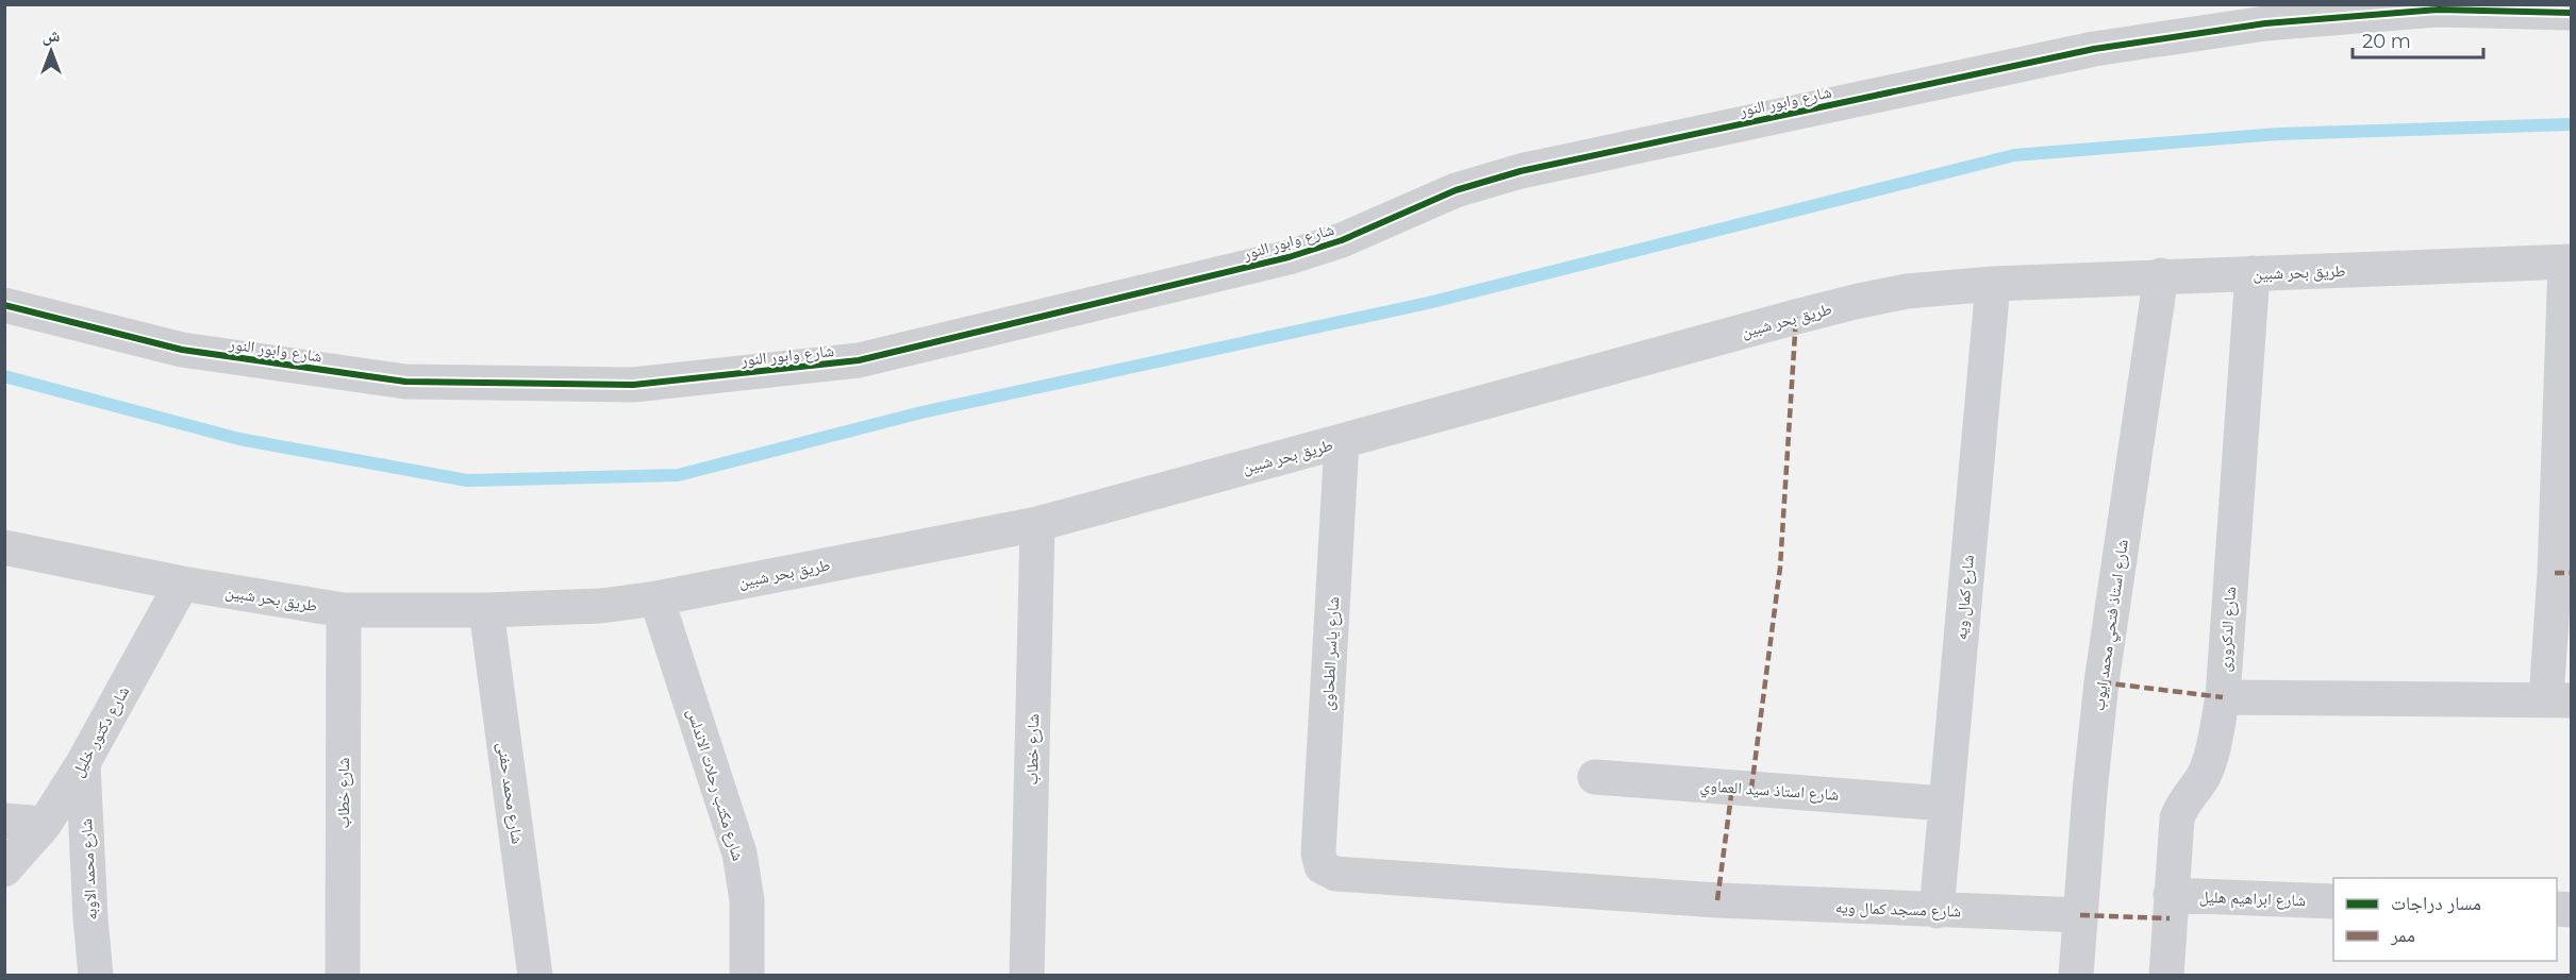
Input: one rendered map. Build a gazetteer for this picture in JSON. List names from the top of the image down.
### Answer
{
  "streets": {
    "street": [
      "شارع وابور النور",
      "طريق بحر شبين",
      "شارع كمال ويه",
      "شارع استاذ فتحي محمد ايوب",
      "شارع الدكرورى",
      "شارع ياسر الطحاوى",
      "شارع دكتور خليل",
      "شارع خطاب",
      "شارع مكتب رحلات الاندلس",
      "شارع استاذ سيد العماوي",
      "شارع محمد حفنى",
      "شارع محمد الاوبه",
      "شارع ابراهيم هليل",
      "شارع مسجد كمال ويه"
    ]
  },
  "crossings": [
    ["طريق بحر شبين", "شارع كمال ويه"],
    ["طريق بحر شبين", "شارع استاذ فتحي محمد ايوب"],
    ["طريق بحر شبين", "شارع الدكرورى"],
    ["طريق بحر شبين", "شارع ياسر الطحاوى"],
    ["طريق بحر شبين", "شارع دكتور خليل"],
    ["طريق بحر شبين", "شارع خطاب"],
    ["طريق بحر شبين", "شارع مكتب رحلات الاندلس"],
    ["طريق بحر شبين", "شارع محمد حفنى"],
    ["شارع كمال ويه", "شارع استاذ سيد العماوي"],
    ["شارع كمال ويه", "شارع مسجد كمال ويه"],
    ["شارع استاذ فتحي محمد ايوب", "شارع مسجد كمال ويه"],
    ["شارع الدكرورى", "شارع ابراهيم هليل"],
    ["شارع ياسر الطحاوى", "شارع مسجد كمال ويه"],
    ["شارع دكتور خليل", "شارع محمد الاوبه"]
  ],
  "legend": ["مسار دراجات", "ممر"],
  "scale_bar": "20 m",
  "north": "top"
}
